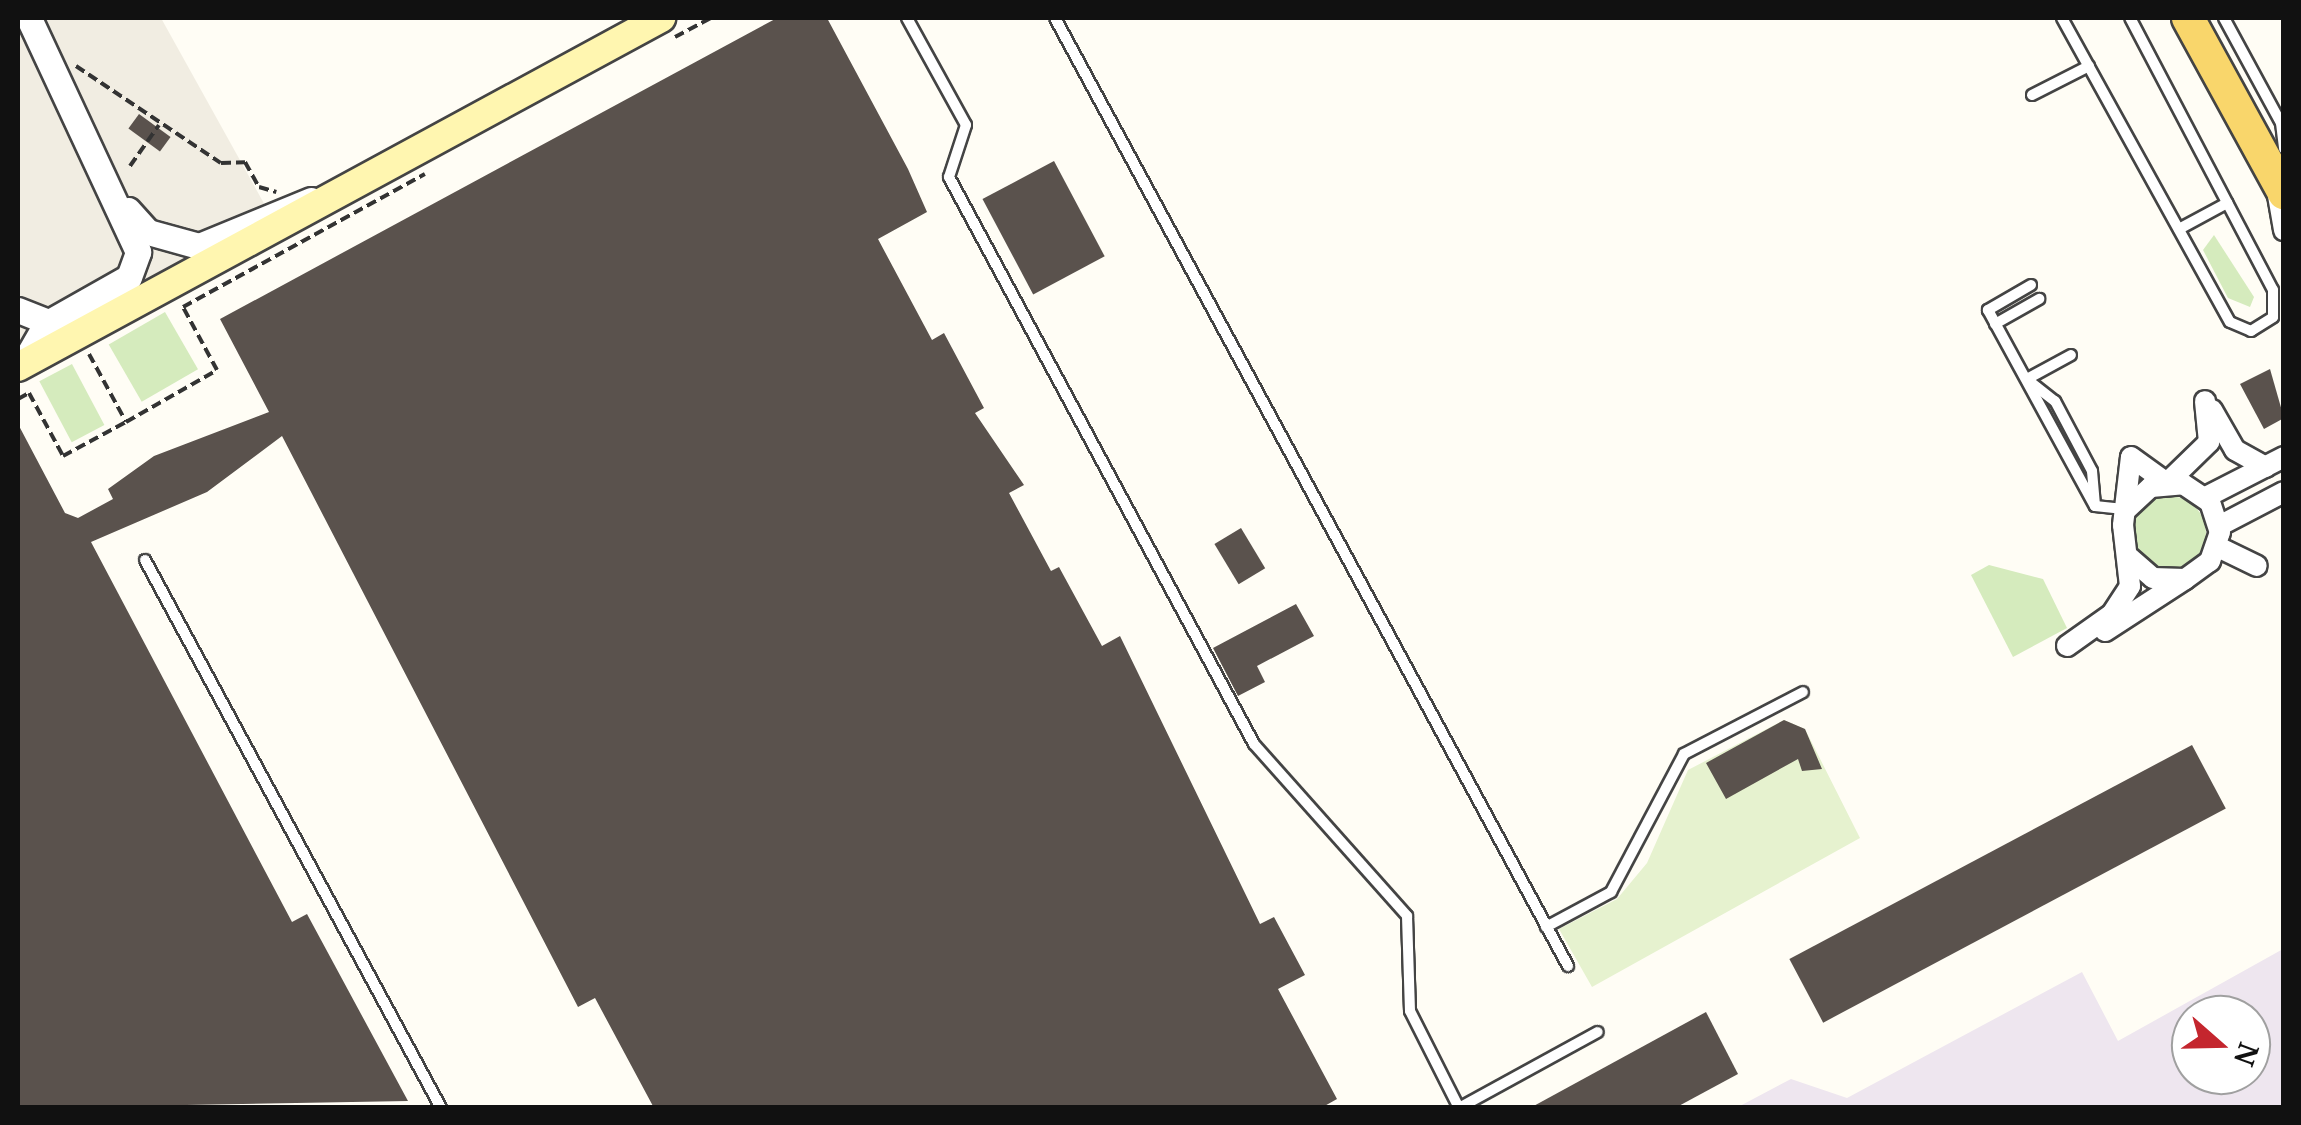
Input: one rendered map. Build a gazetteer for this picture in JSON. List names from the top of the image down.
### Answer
{
  "north": "right"
}
